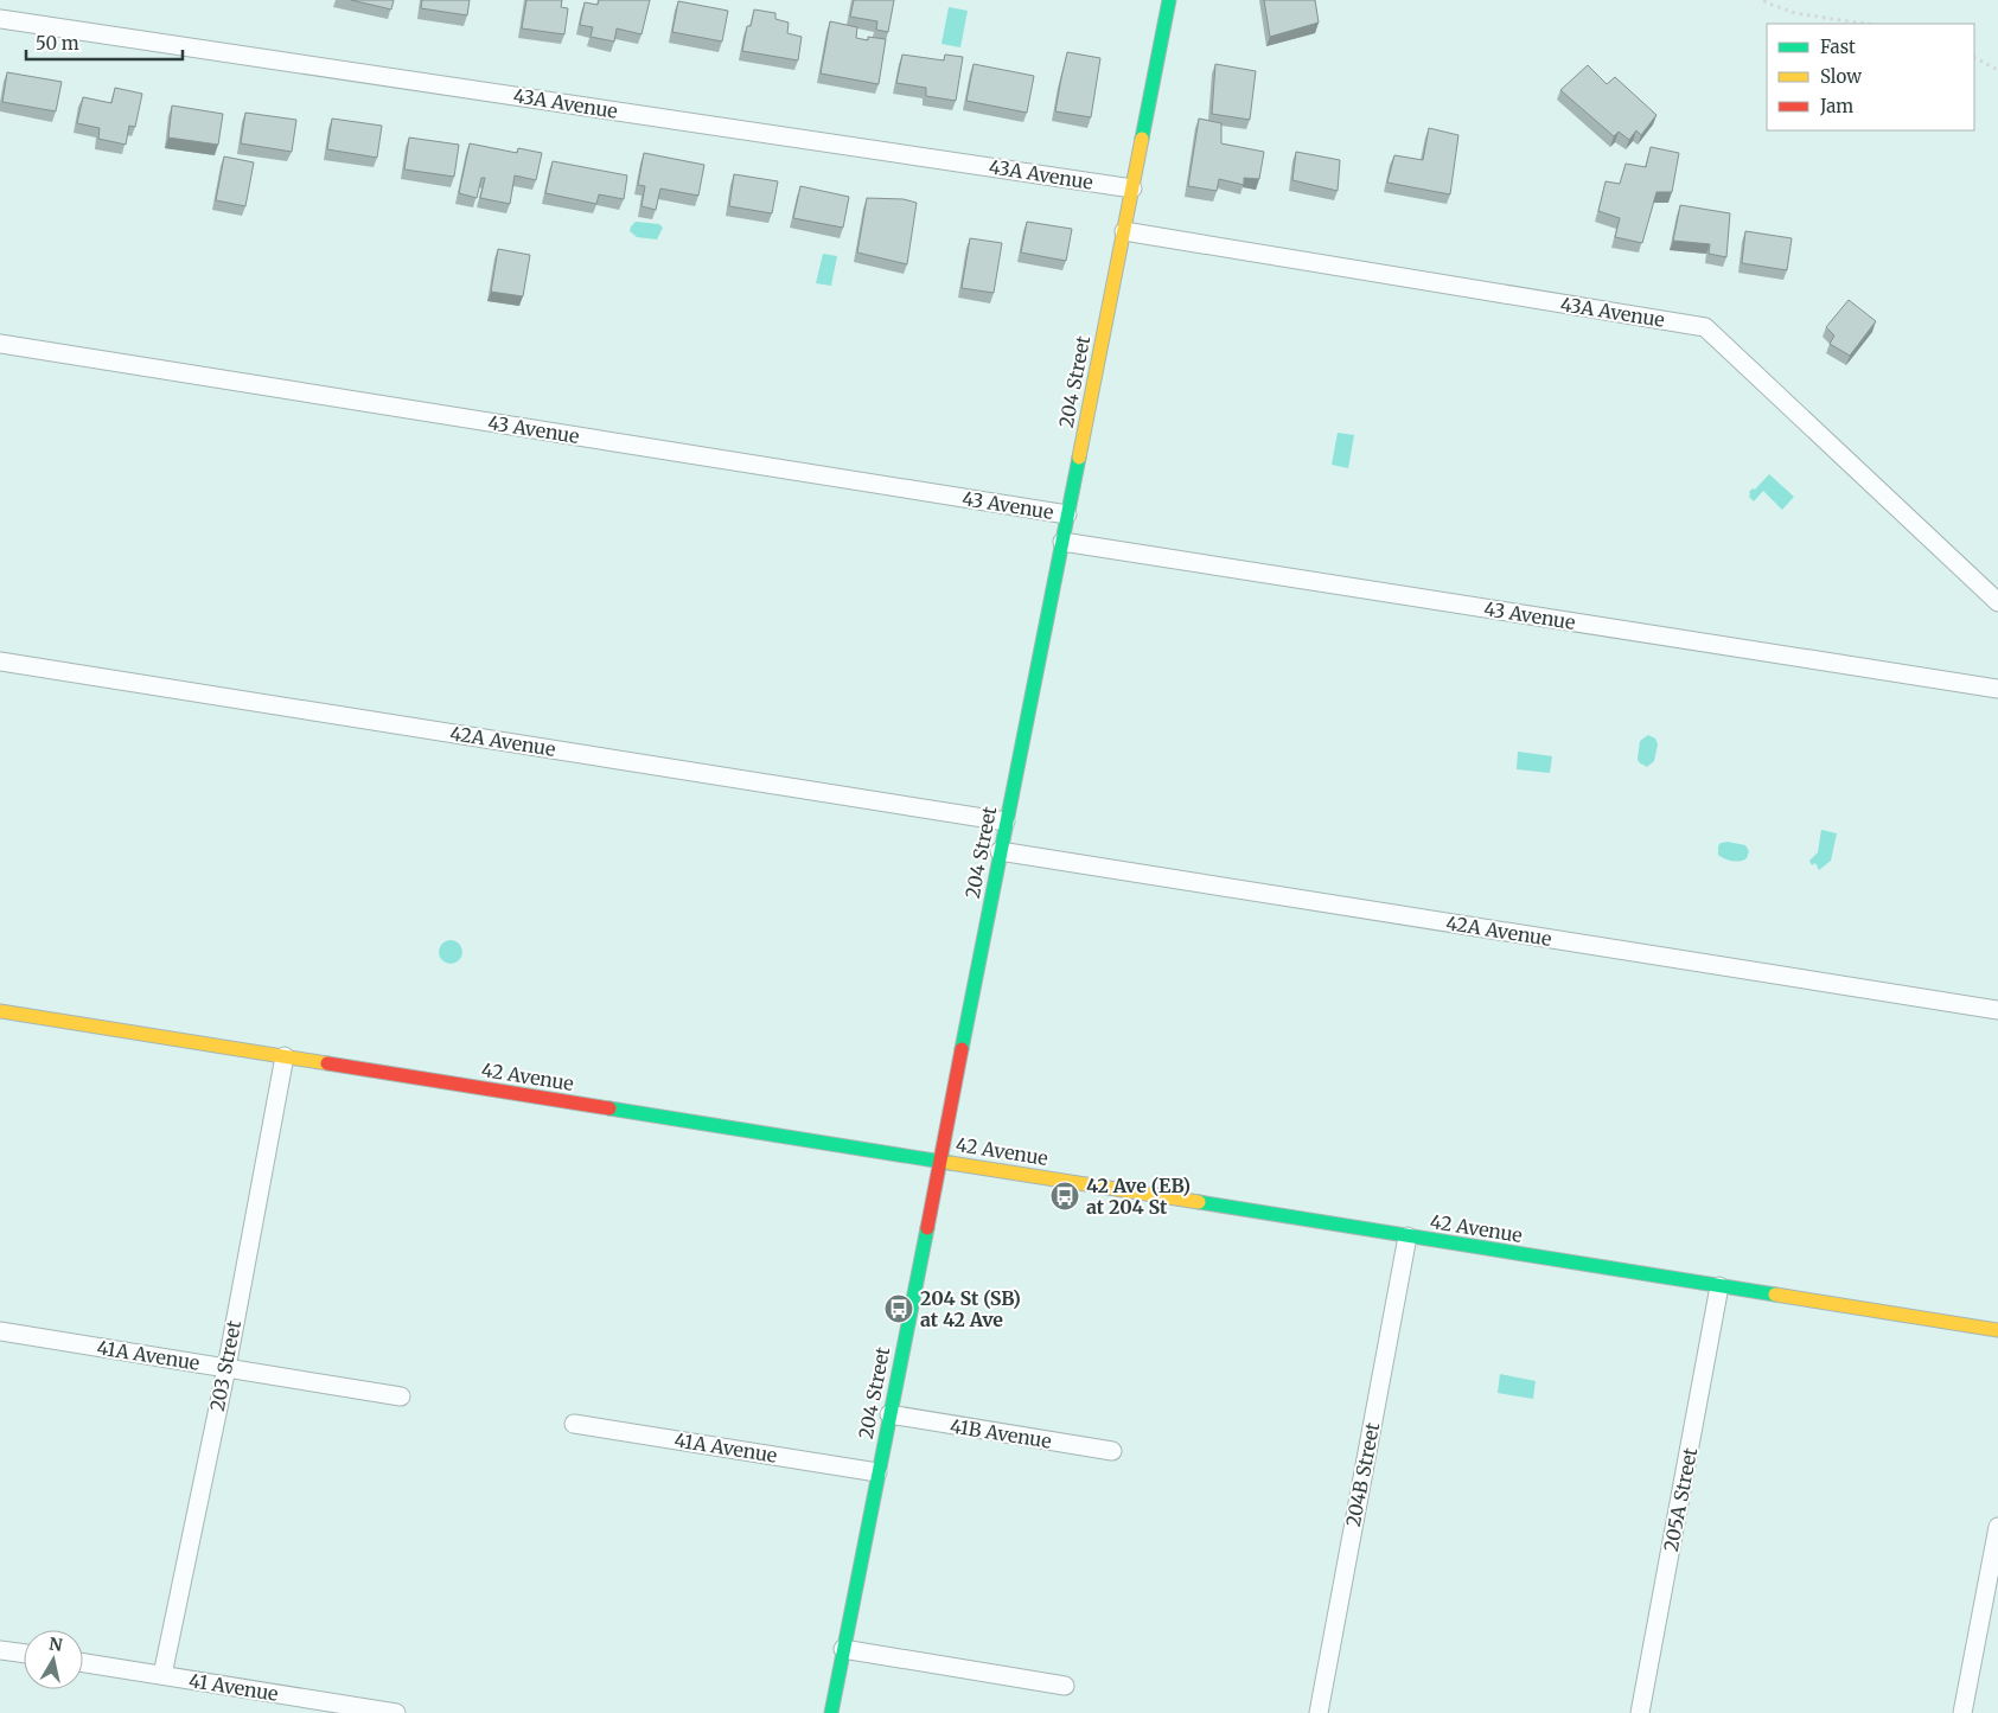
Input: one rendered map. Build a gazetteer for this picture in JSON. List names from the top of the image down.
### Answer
{
  "streets": {
    "street": [
      "43A Avenue",
      "204 Street",
      "43 Avenue",
      "42A Avenue",
      "42 Avenue",
      "41A Avenue",
      "203 Street",
      "41B Avenue",
      "204B Street",
      "205A Street",
      "41 Avenue"
    ]
  },
  "crossings": [
    ["43A Avenue", "204 Street"],
    ["204 Street", "43 Avenue"],
    ["204 Street", "42A Avenue"],
    ["204 Street", "42 Avenue"],
    ["204 Street", "41A Avenue"],
    ["204 Street", "41B Avenue"],
    ["42 Avenue", "203 Street"],
    ["42 Avenue", "204B Street"],
    ["42 Avenue", "205A Street"],
    ["41A Avenue", "203 Street"],
    ["203 Street", "41 Avenue"]
  ],
  "places": {
    "bus stop": ["42 Ave (EB) at 204 St", "204 St (SB) at 42 Ave"]
  },
  "legend": ["Fast", "Slow", "Jam"],
  "scale_bar": "50 m",
  "north": "top"
}
